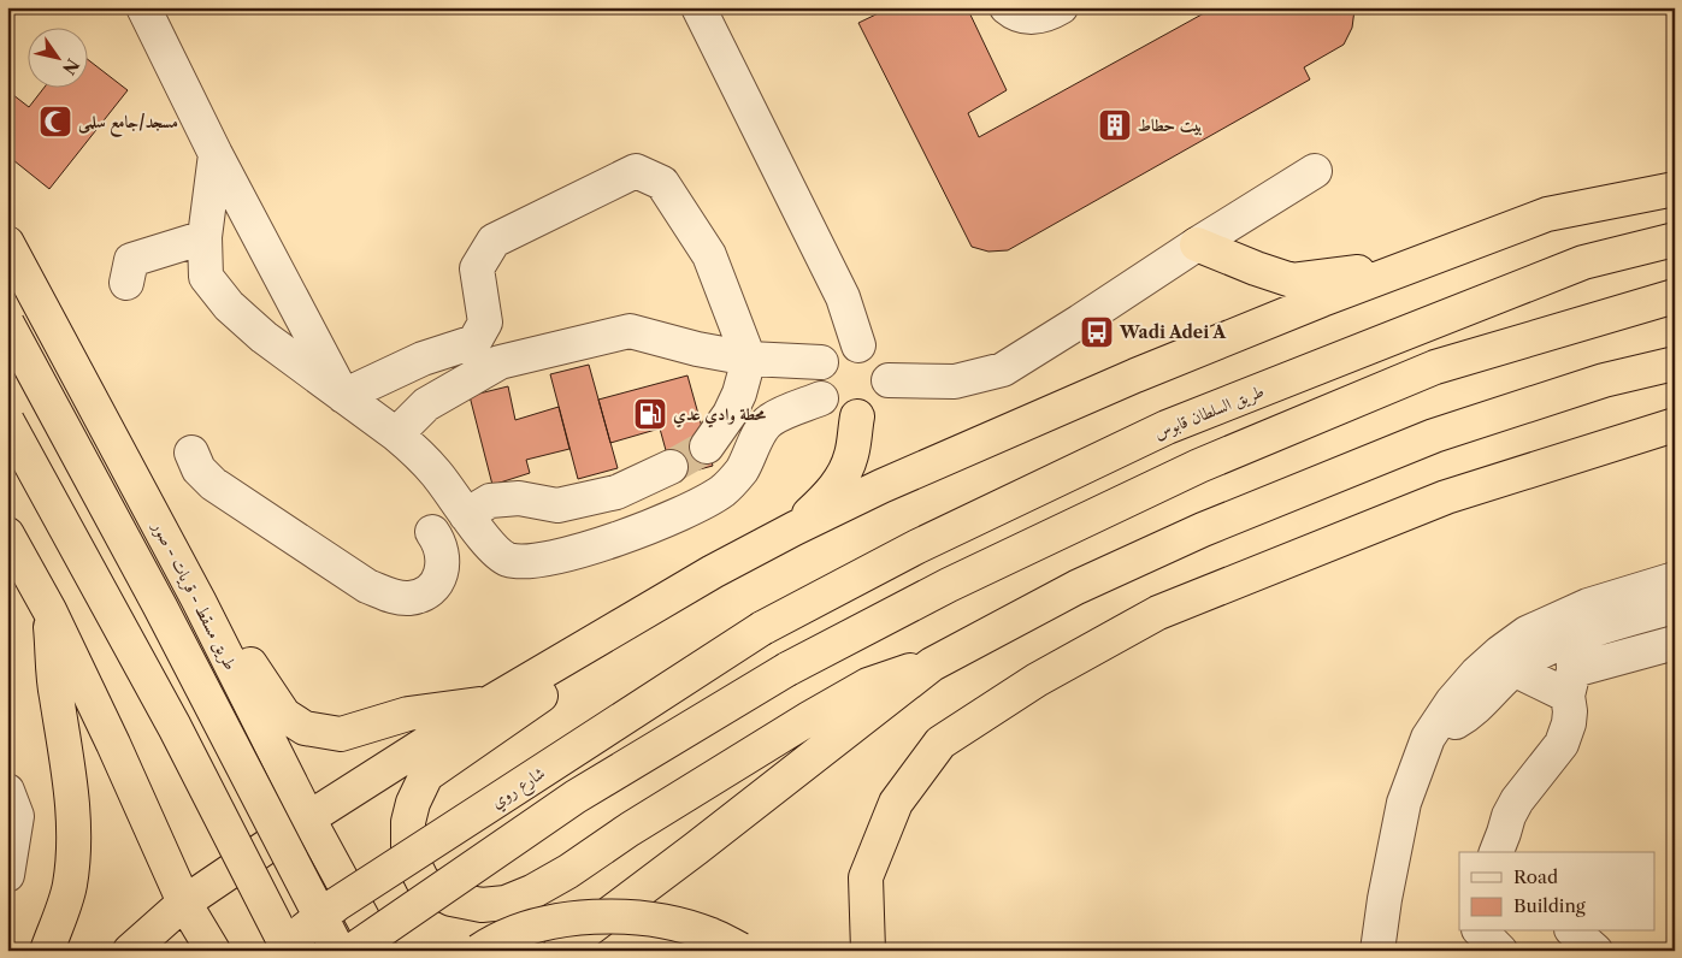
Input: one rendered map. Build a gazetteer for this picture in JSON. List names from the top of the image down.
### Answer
{
  "streets": {
    "highway": ["طريق السلطان قابوس", "طريق مسقط - قريات - صور", "شارع روي"]
  },
  "crossings": [
    ["طريق السلطان قابوس", "شارع روي"]
  ],
  "places": {
    "mosque": ["مسجد/جامع سلمى"],
    "building": ["بيت حطاط"],
    "bus stop": ["Wadi Adei A"],
    "fuel station": ["محطة وادي عدي"]
  },
  "legend": ["Road", "Building"],
  "north": "bottom right"
}
